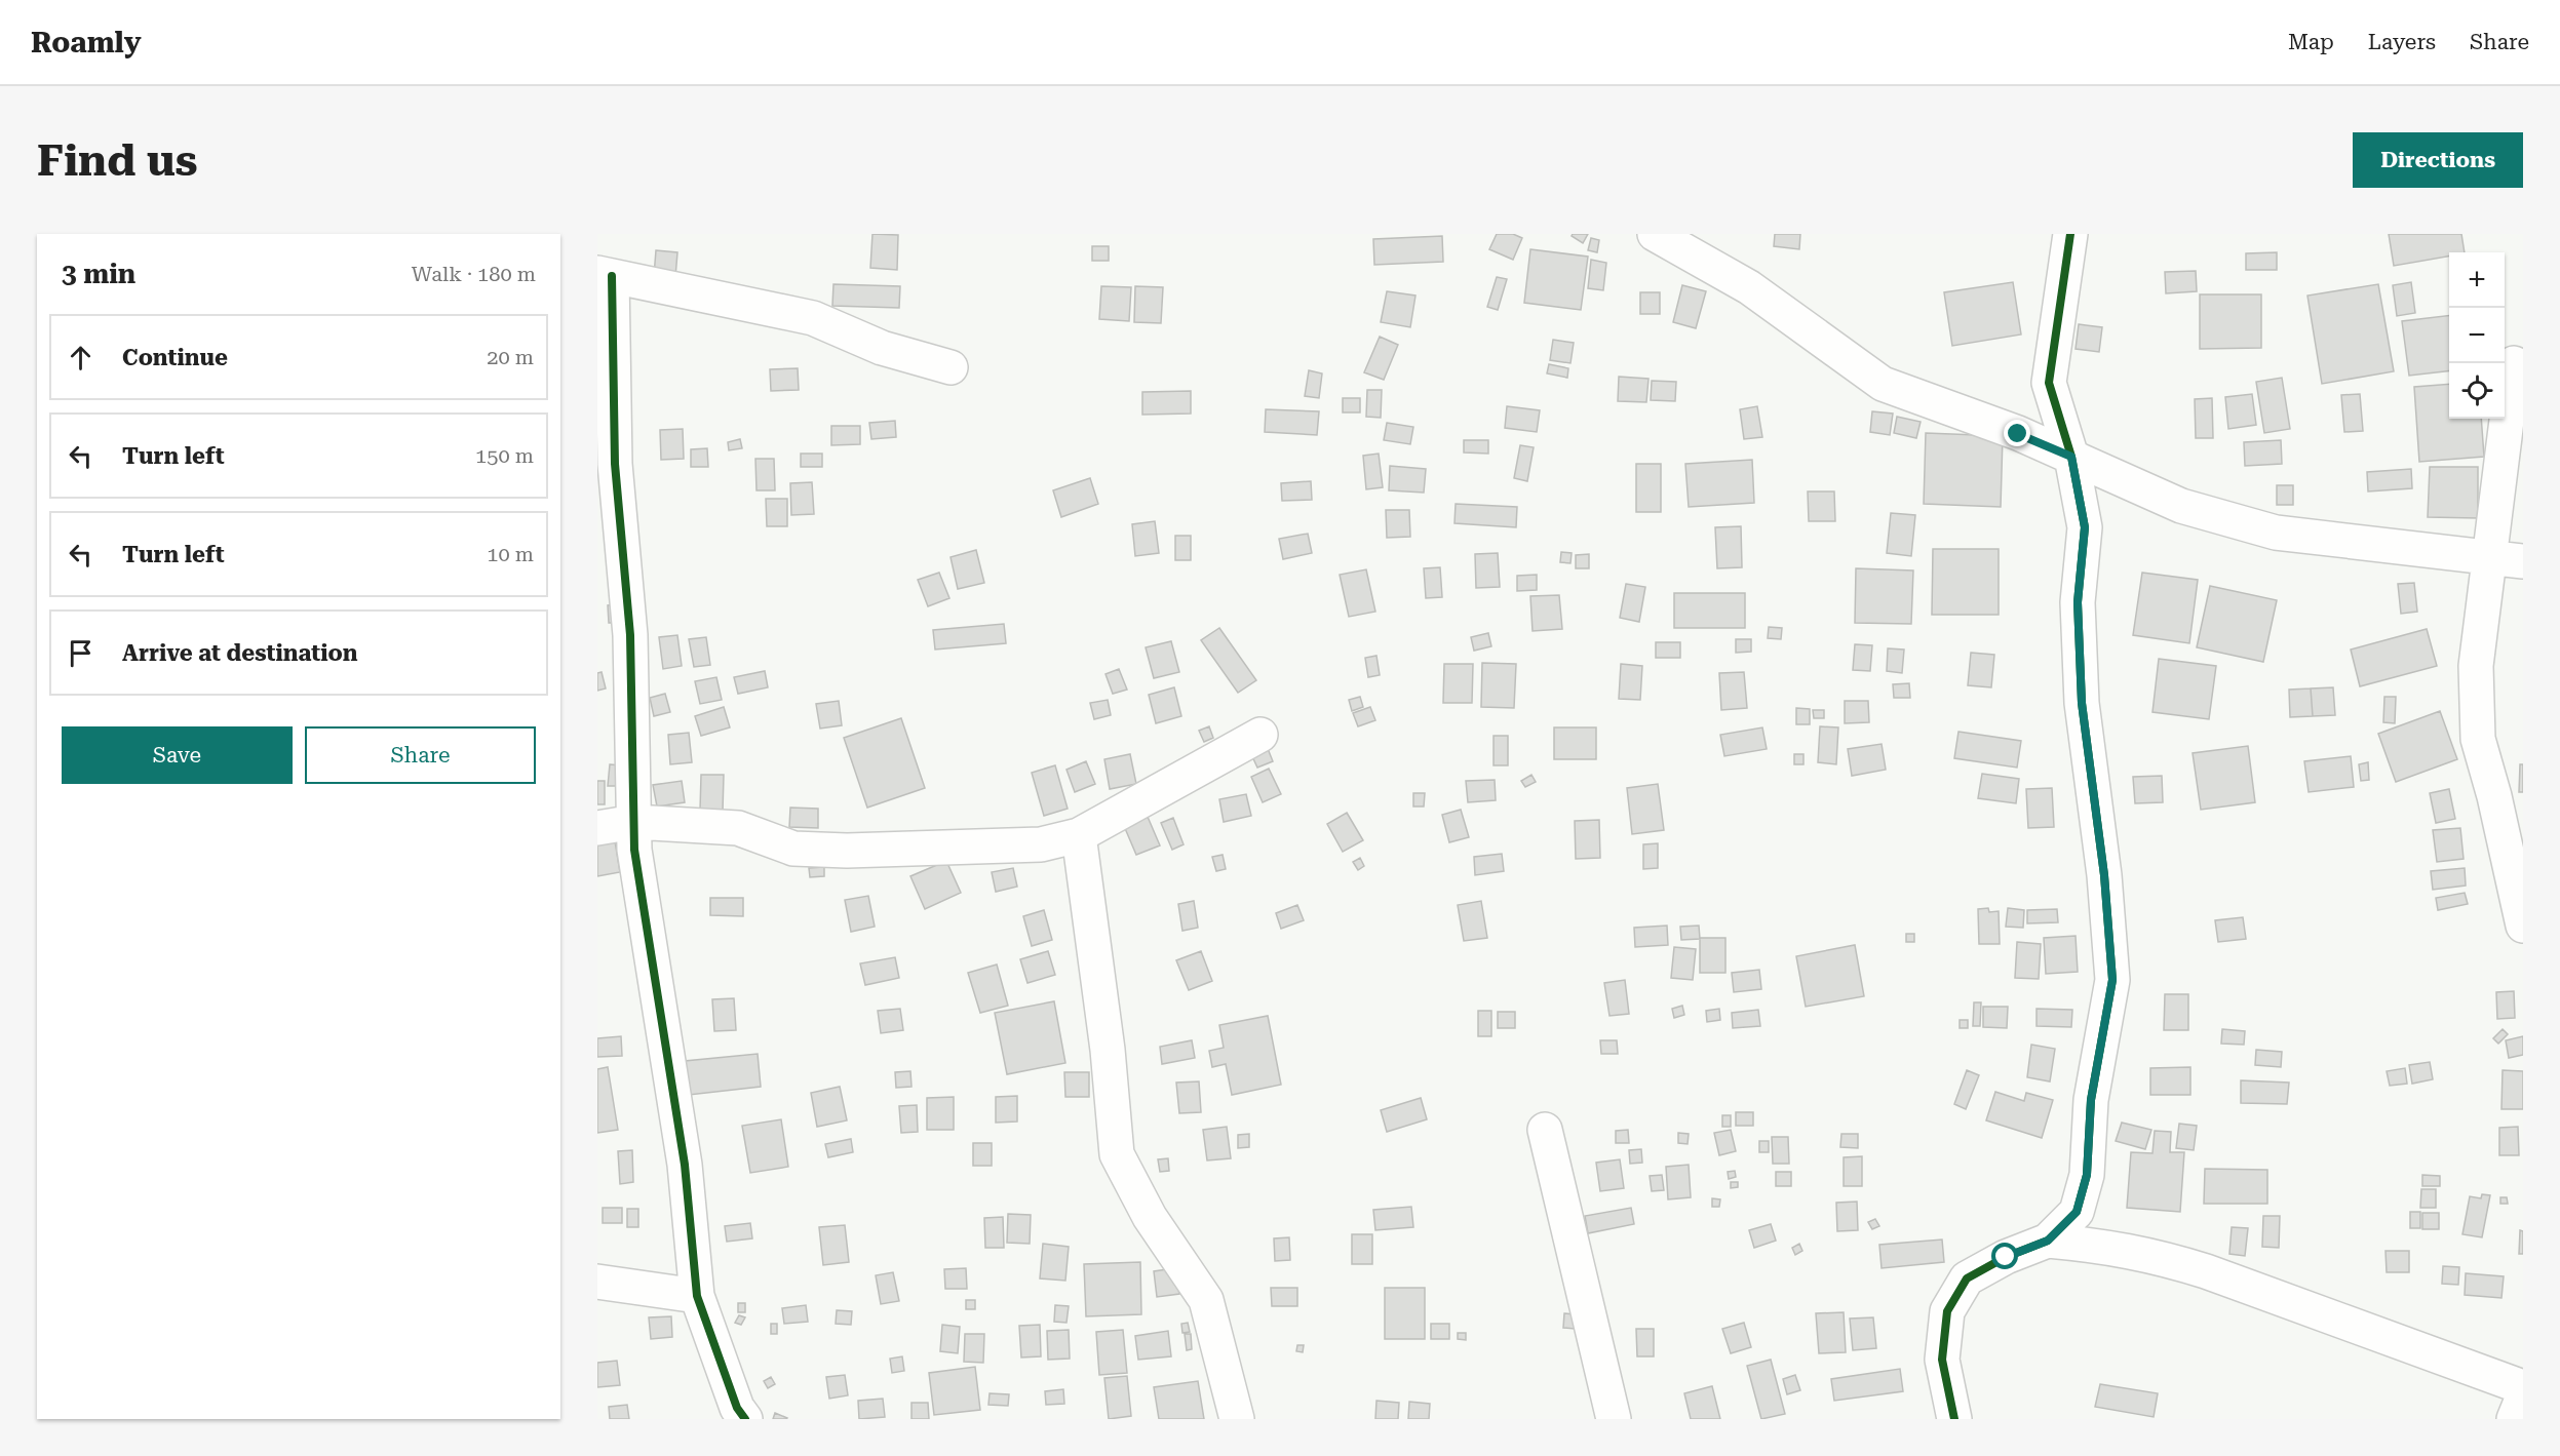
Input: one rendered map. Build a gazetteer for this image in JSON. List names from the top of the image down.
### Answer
{
  "page": {
    "header": "Roamly",
    "nav": ["Map", "Layers", "Share"],
    "buttons": [
      "Directions",
      ["Save", "Share"]
    ],
    "title": "Find us",
    "heading": ["3 min", "Walk · 180 m"],
    "map_buttons": ["+", "−"],
    "list": [
      ["Continue", "20 m"],
      ["Turn left", "150 m"],
      ["Turn left", "10 m"],
      "Arrive at destination"
    ]
  }
}
